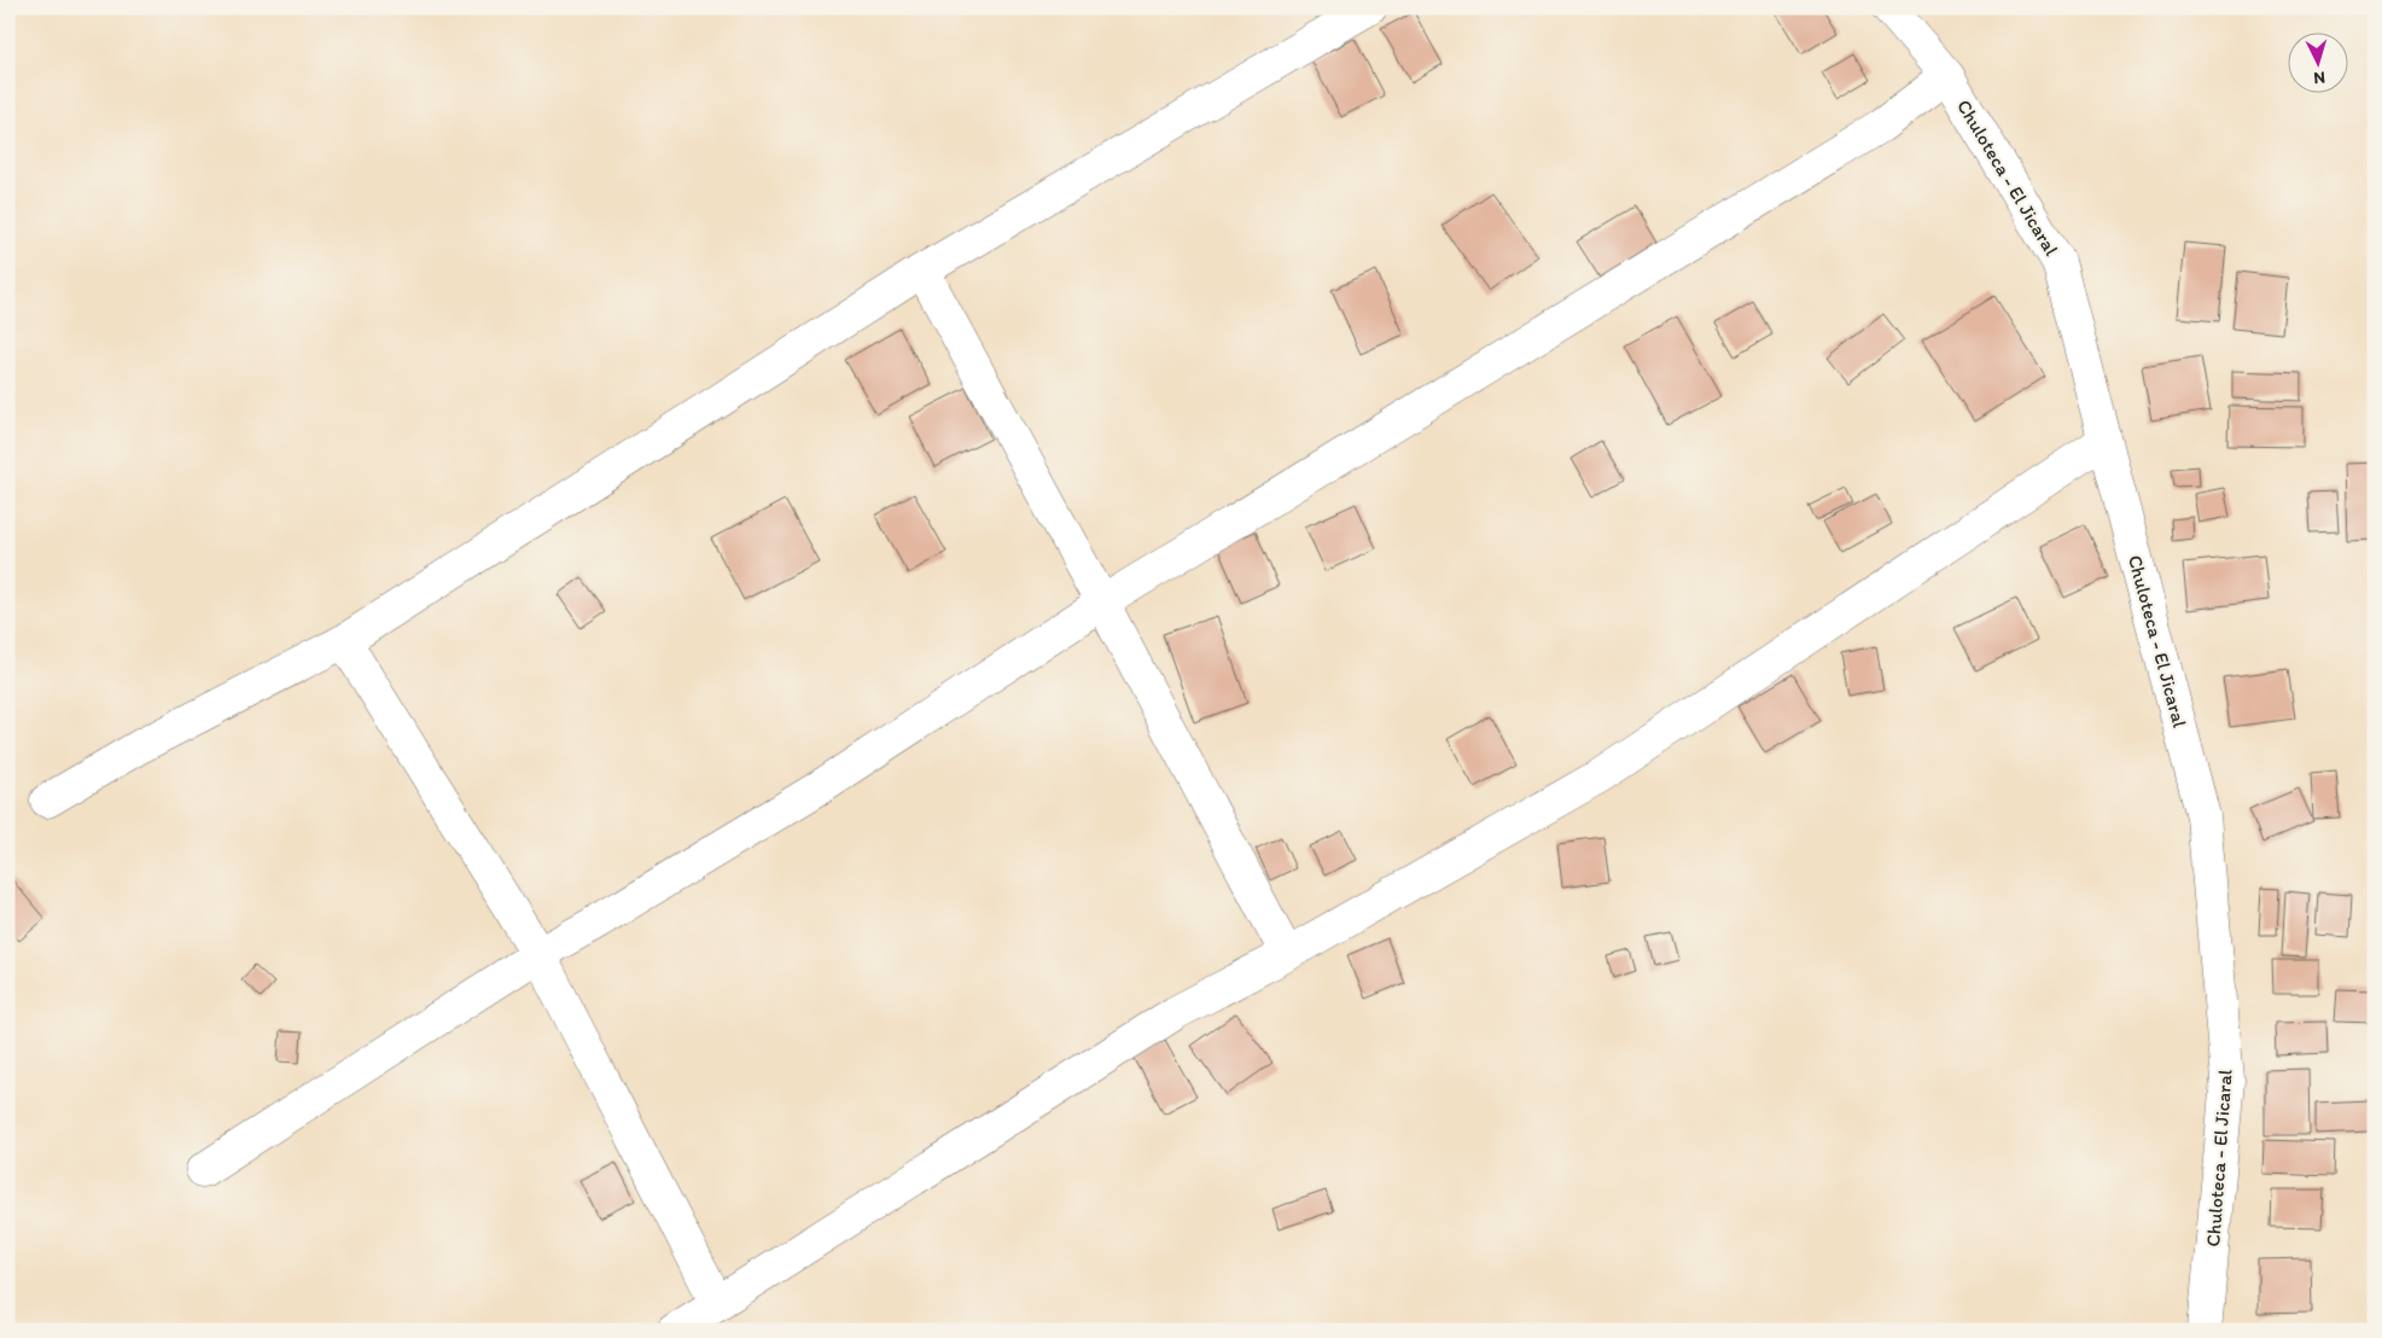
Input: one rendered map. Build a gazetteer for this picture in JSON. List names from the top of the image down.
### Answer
{
  "streets": {
    "street": ["Chuloteca - El Jicaral"]
  },
  "north": "bottom"
}
